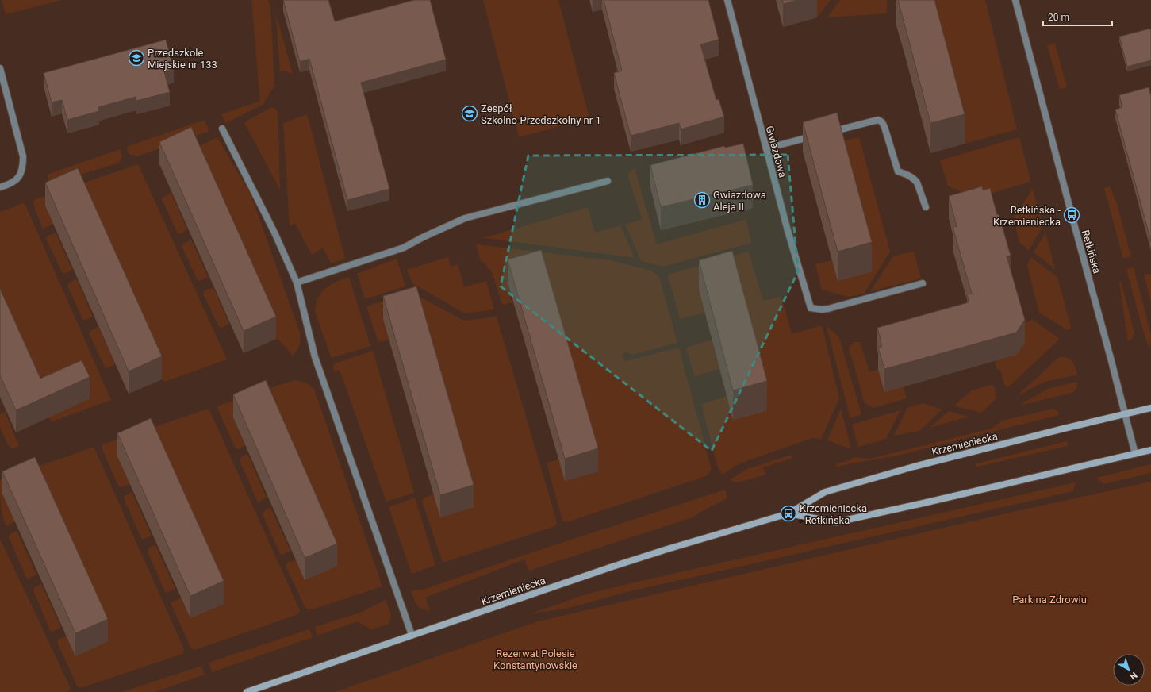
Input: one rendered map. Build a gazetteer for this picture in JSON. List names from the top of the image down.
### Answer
{
  "streets": {
    "main road": ["Krzemieniecka"],
    "street": ["Gwiazdowa", "Retkińska"]
  },
  "crossings": [
    ["Retkińska", "Krzemieniecka"]
  ],
  "parks": ["Park na Zdrowiu", "Rezerwat Polesie Konstantynowskie"],
  "places": {
    "school or university": ["Przedszkole Miejskie nr 133", "Zespół Szkolno-Przedszkolny nr 1"],
    "building": ["Gwiazdowa Aleja II"],
    "bus stop": ["Retkińska - Krzemieniecka", "Krzemieniecka - Retkińska"]
  },
  "scale_bar": "20 m",
  "north": "bottom right"
}
